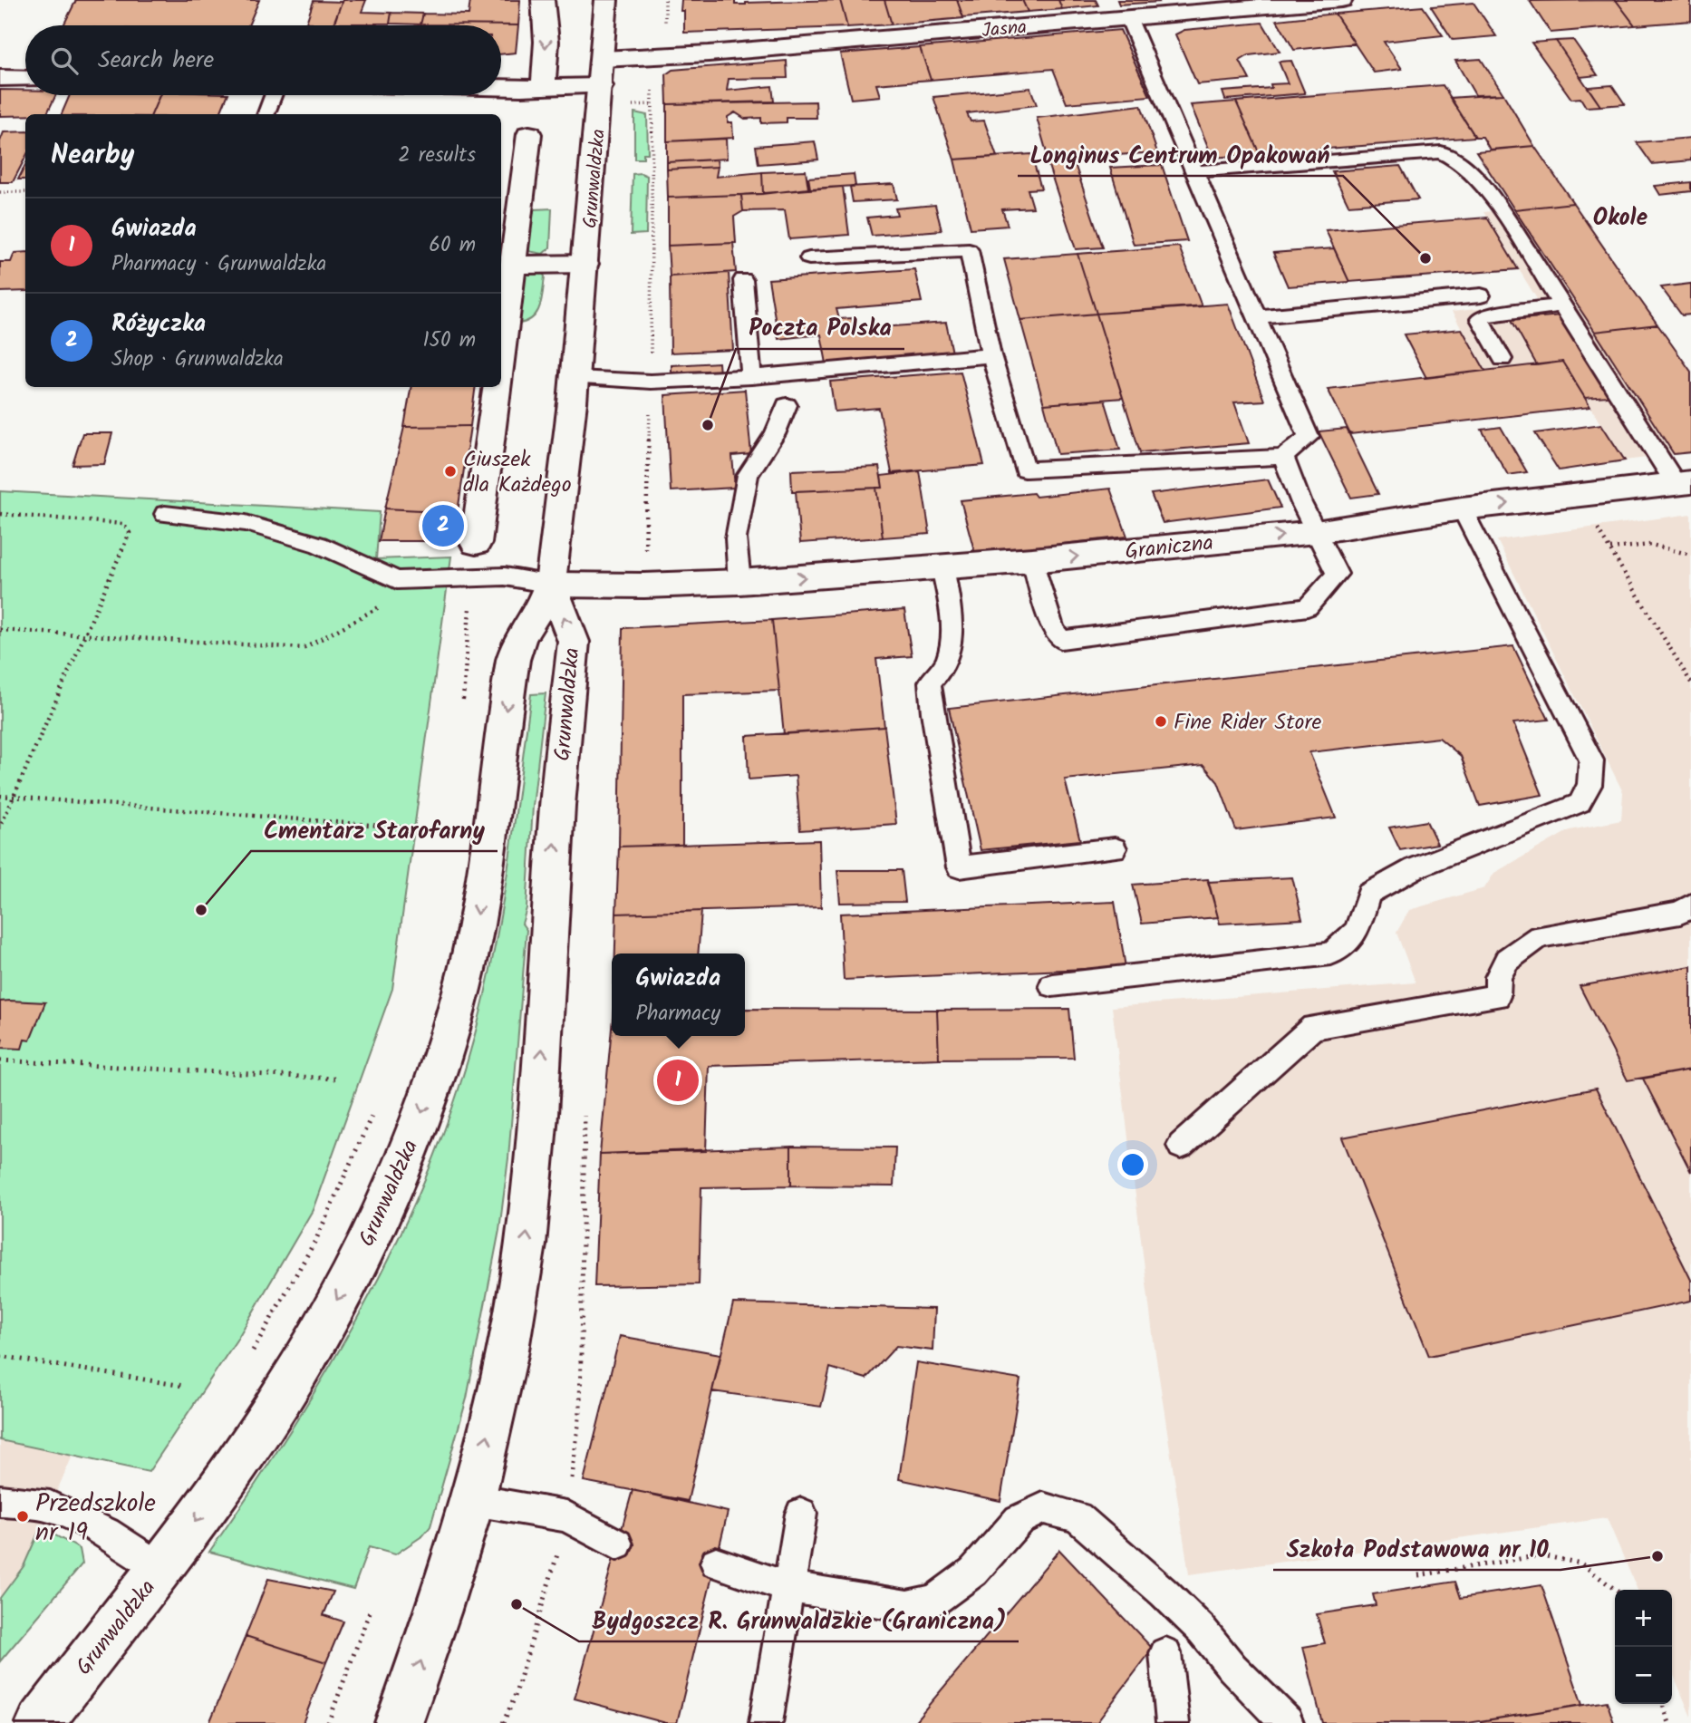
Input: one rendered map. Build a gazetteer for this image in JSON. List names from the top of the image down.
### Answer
{
  "streets": {
    "street": ["Jasna", "Grunwaldzka", "Graniczna"]
  },
  "crossings": [
    ["Jasna", "Grunwaldzka"],
    ["Grunwaldzka", "Graniczna"]
  ],
  "one_way": ["Graniczna"],
  "districts": ["Okole"],
  "places": [
    "Longinus Centrum Opakowań",
    "Poczta Polska",
    "Ciuszek dla Każdego",
    "Fine Rider Store",
    "Cmentarz Starofarny",
    "Przedszkole nr 19",
    "Szkoła Podstawowa nr 10",
    "Bydgoszcz R. Grunwaldzkie (Graniczna)"
  ],
  "page": {
    "search": "Search here",
    "heading": ["Nearby", "2 results"],
    "list": [
      {
        "mark": "1",
        "name": "Gwiazda",
        "note": "Pharmacy · Grunwaldzka",
        "value": "60 m"
      },
      {
        "mark": "2",
        "name": "Różyczka",
        "note": "Shop · Grunwaldzka",
        "value": "150 m"
      }
    ],
    "pins": ["2", "1"],
    "popup": ["Gwiazda", "Pharmacy"],
    "map_buttons": ["+", "−"]
  }
}
